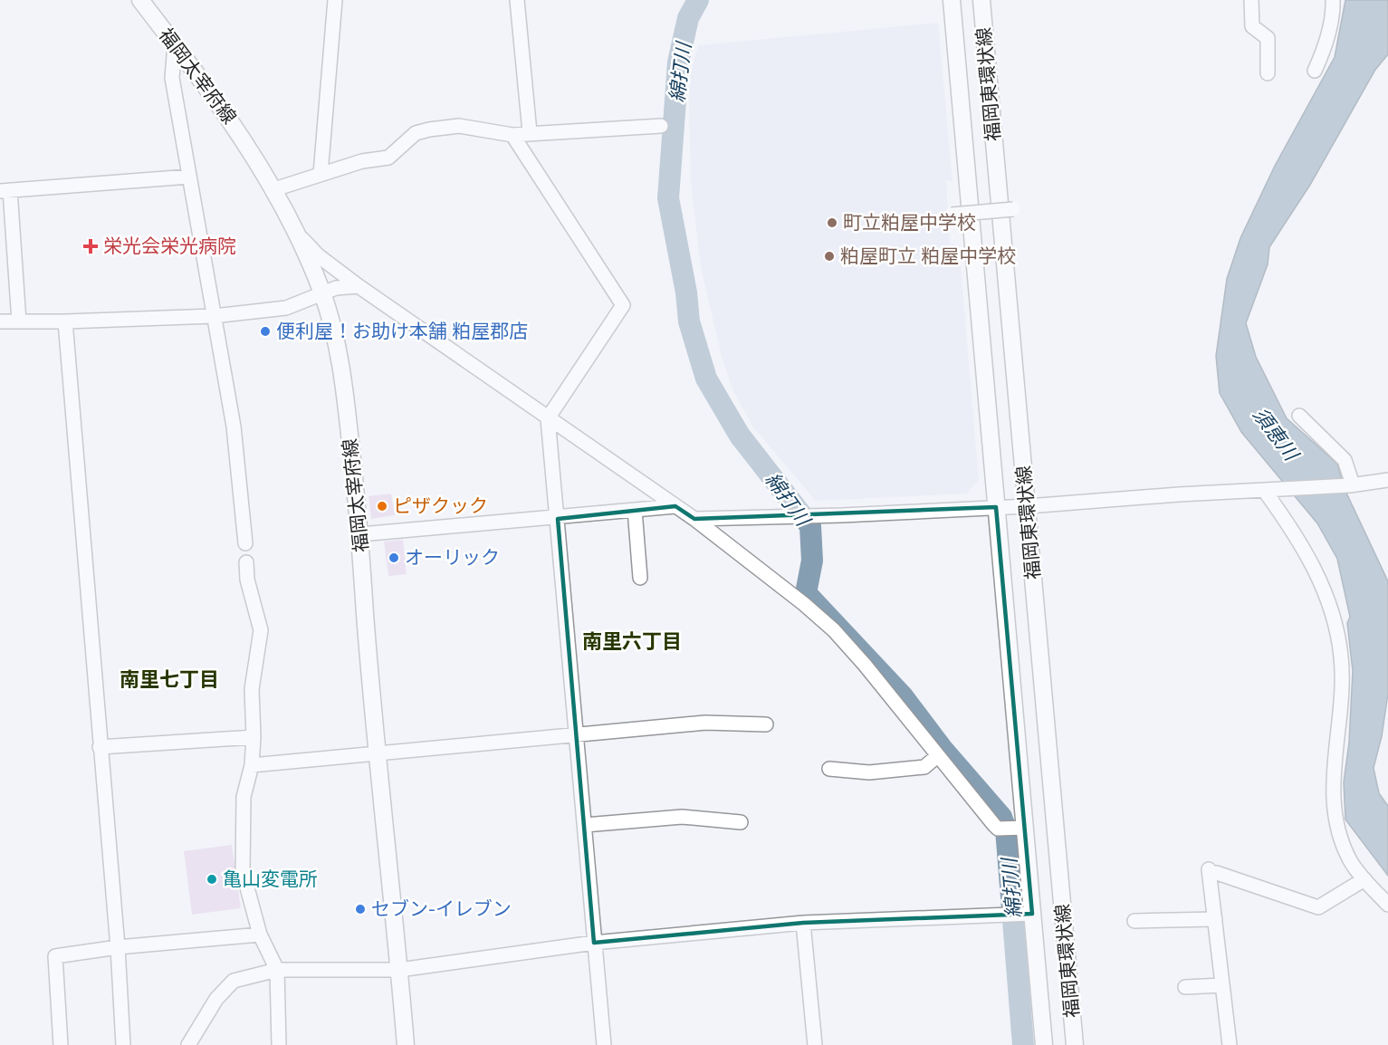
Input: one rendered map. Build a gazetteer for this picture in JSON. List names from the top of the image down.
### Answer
{
  "streets": {
    "main road": ["福岡太宰府線", "福岡東環状線"]
  },
  "districts": ["南里六丁目", "南里七丁目"],
  "water": ["綿打川", "須恵川"],
  "places": {
    "other": [
      "町立粕屋中学校",
      "粕屋町立 粕屋中学校",
      "便利屋！お助け本舗 粕屋郡店",
      "ピザクック",
      "オーリック",
      "亀山変電所",
      "セブン-イレブン"
    ],
    "health": ["栄光会栄光病院"]
  }
}
